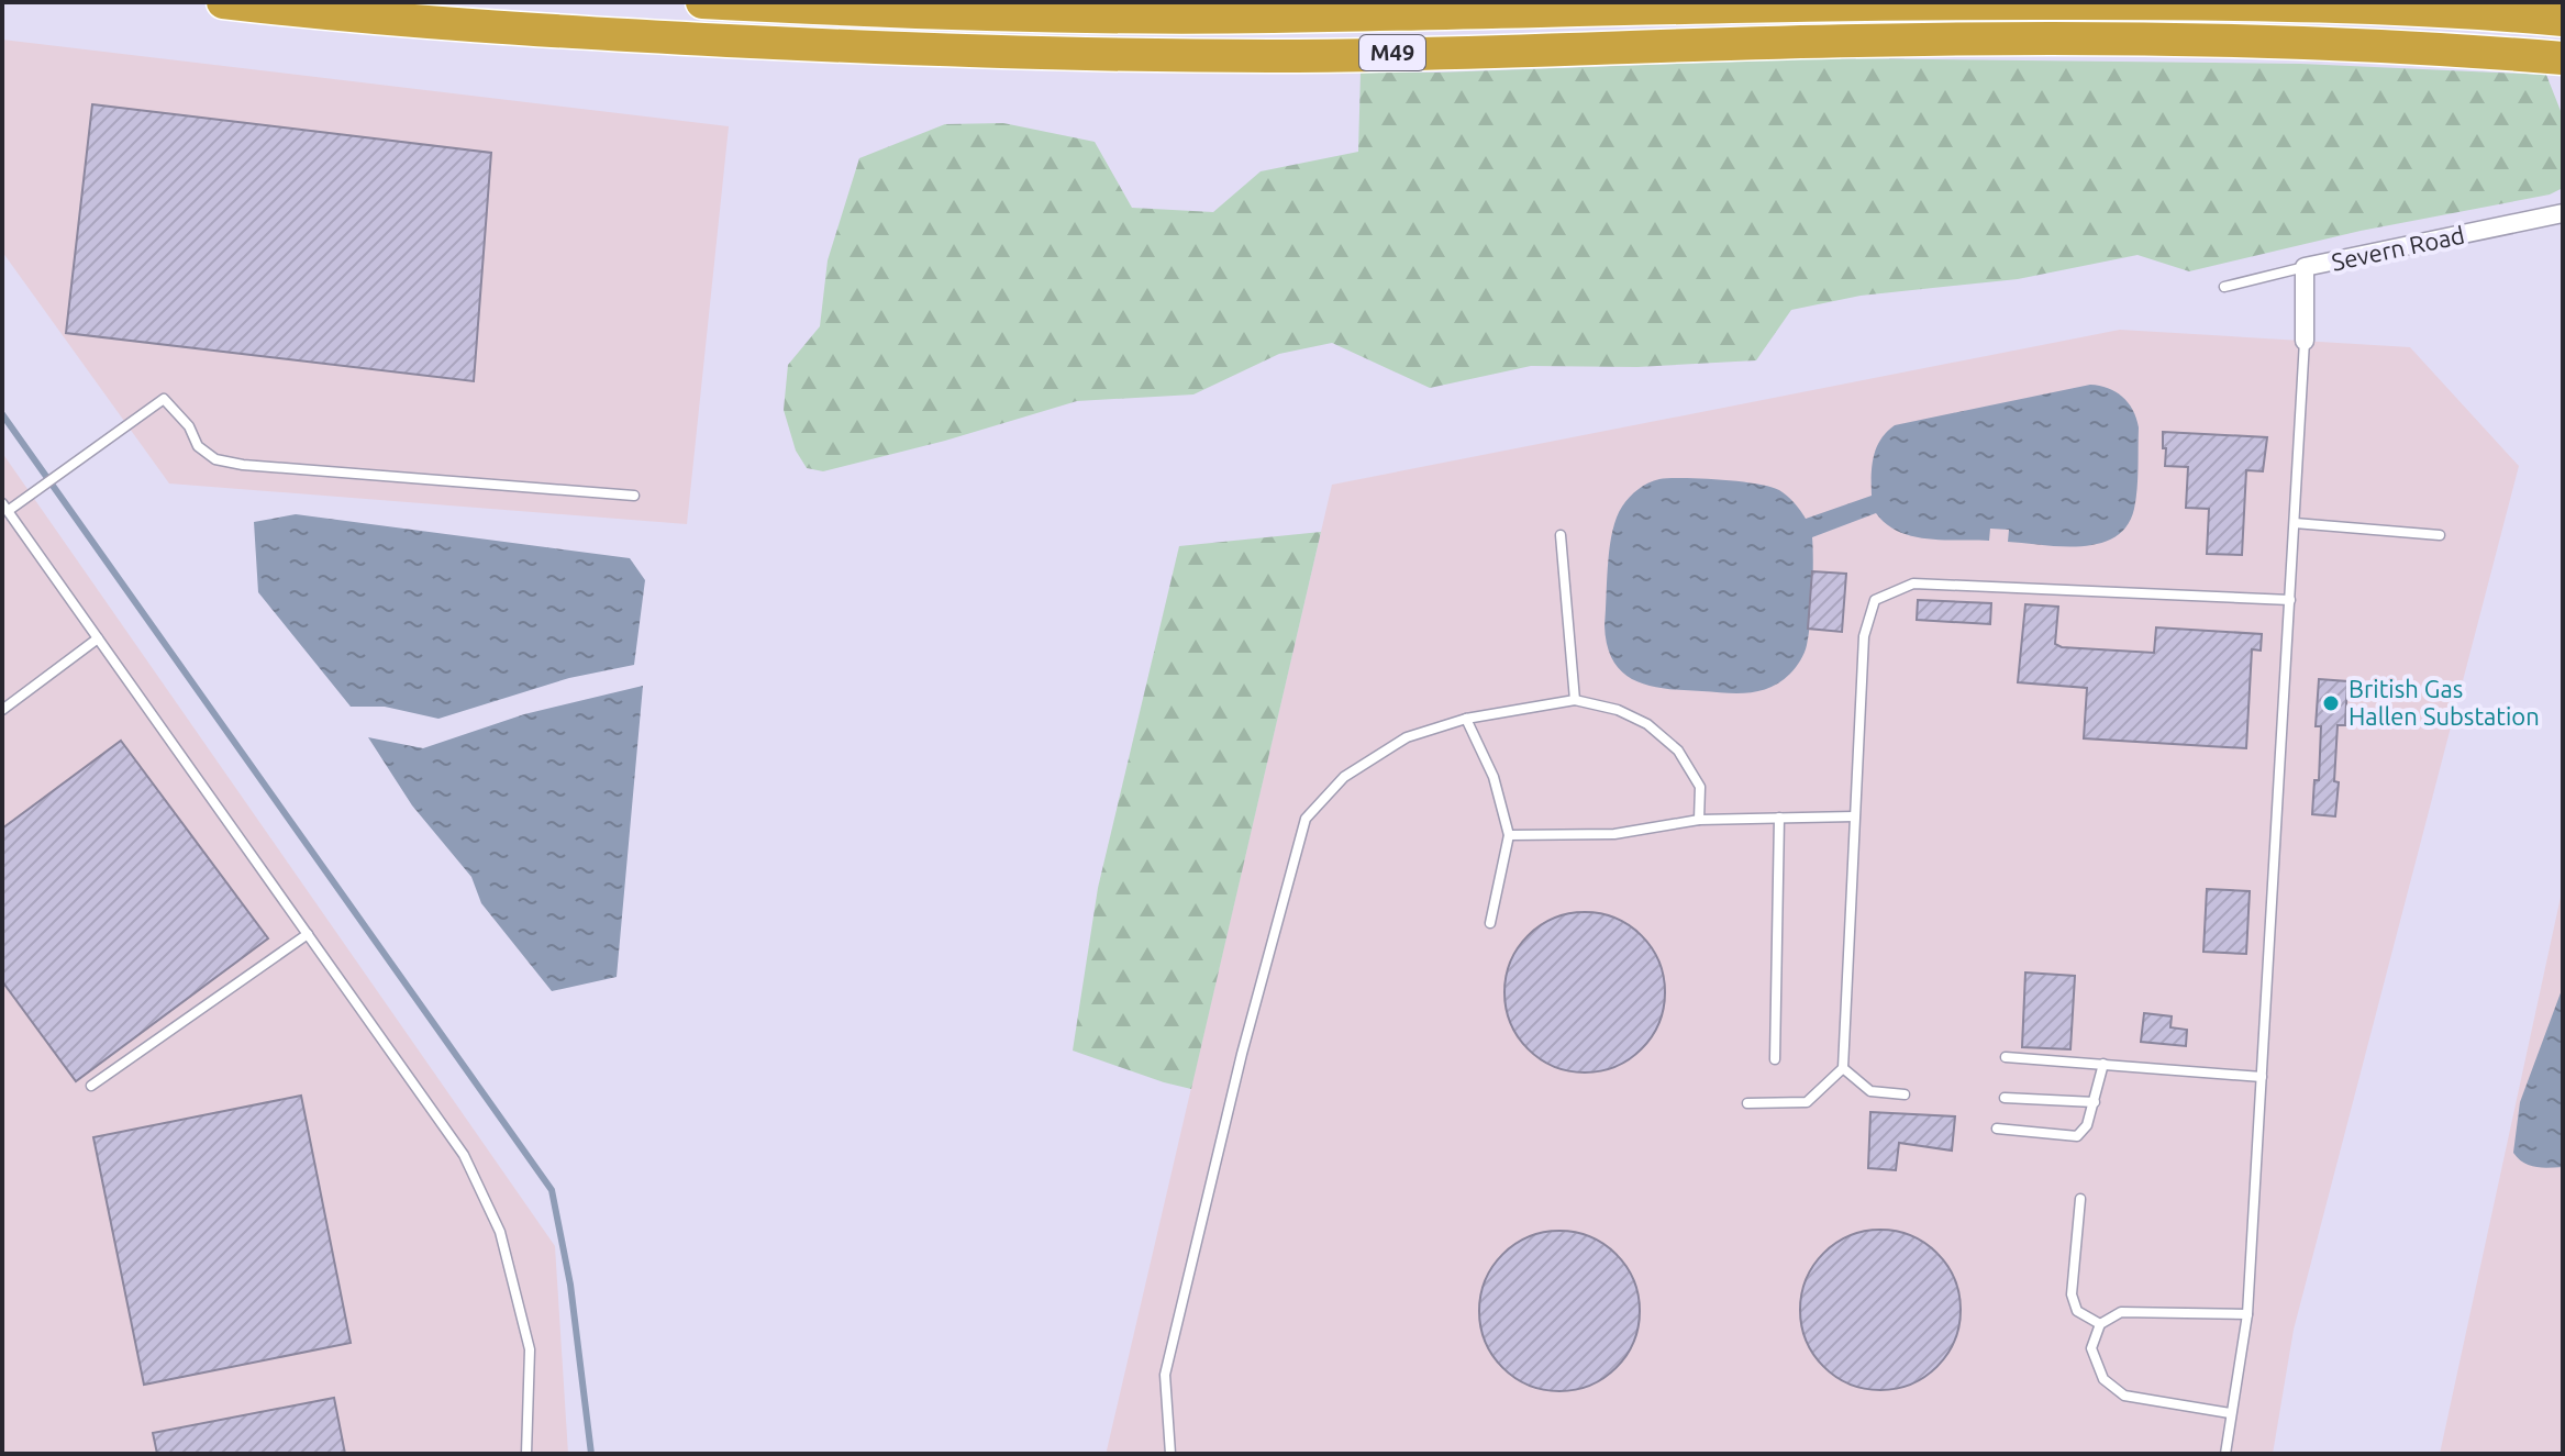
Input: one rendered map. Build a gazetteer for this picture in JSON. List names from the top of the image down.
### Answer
{
  "streets": {
    "highway": ["M49"],
    "street": ["Severn Road"]
  },
  "places": ["British Gas Hallen Substation"]
}
